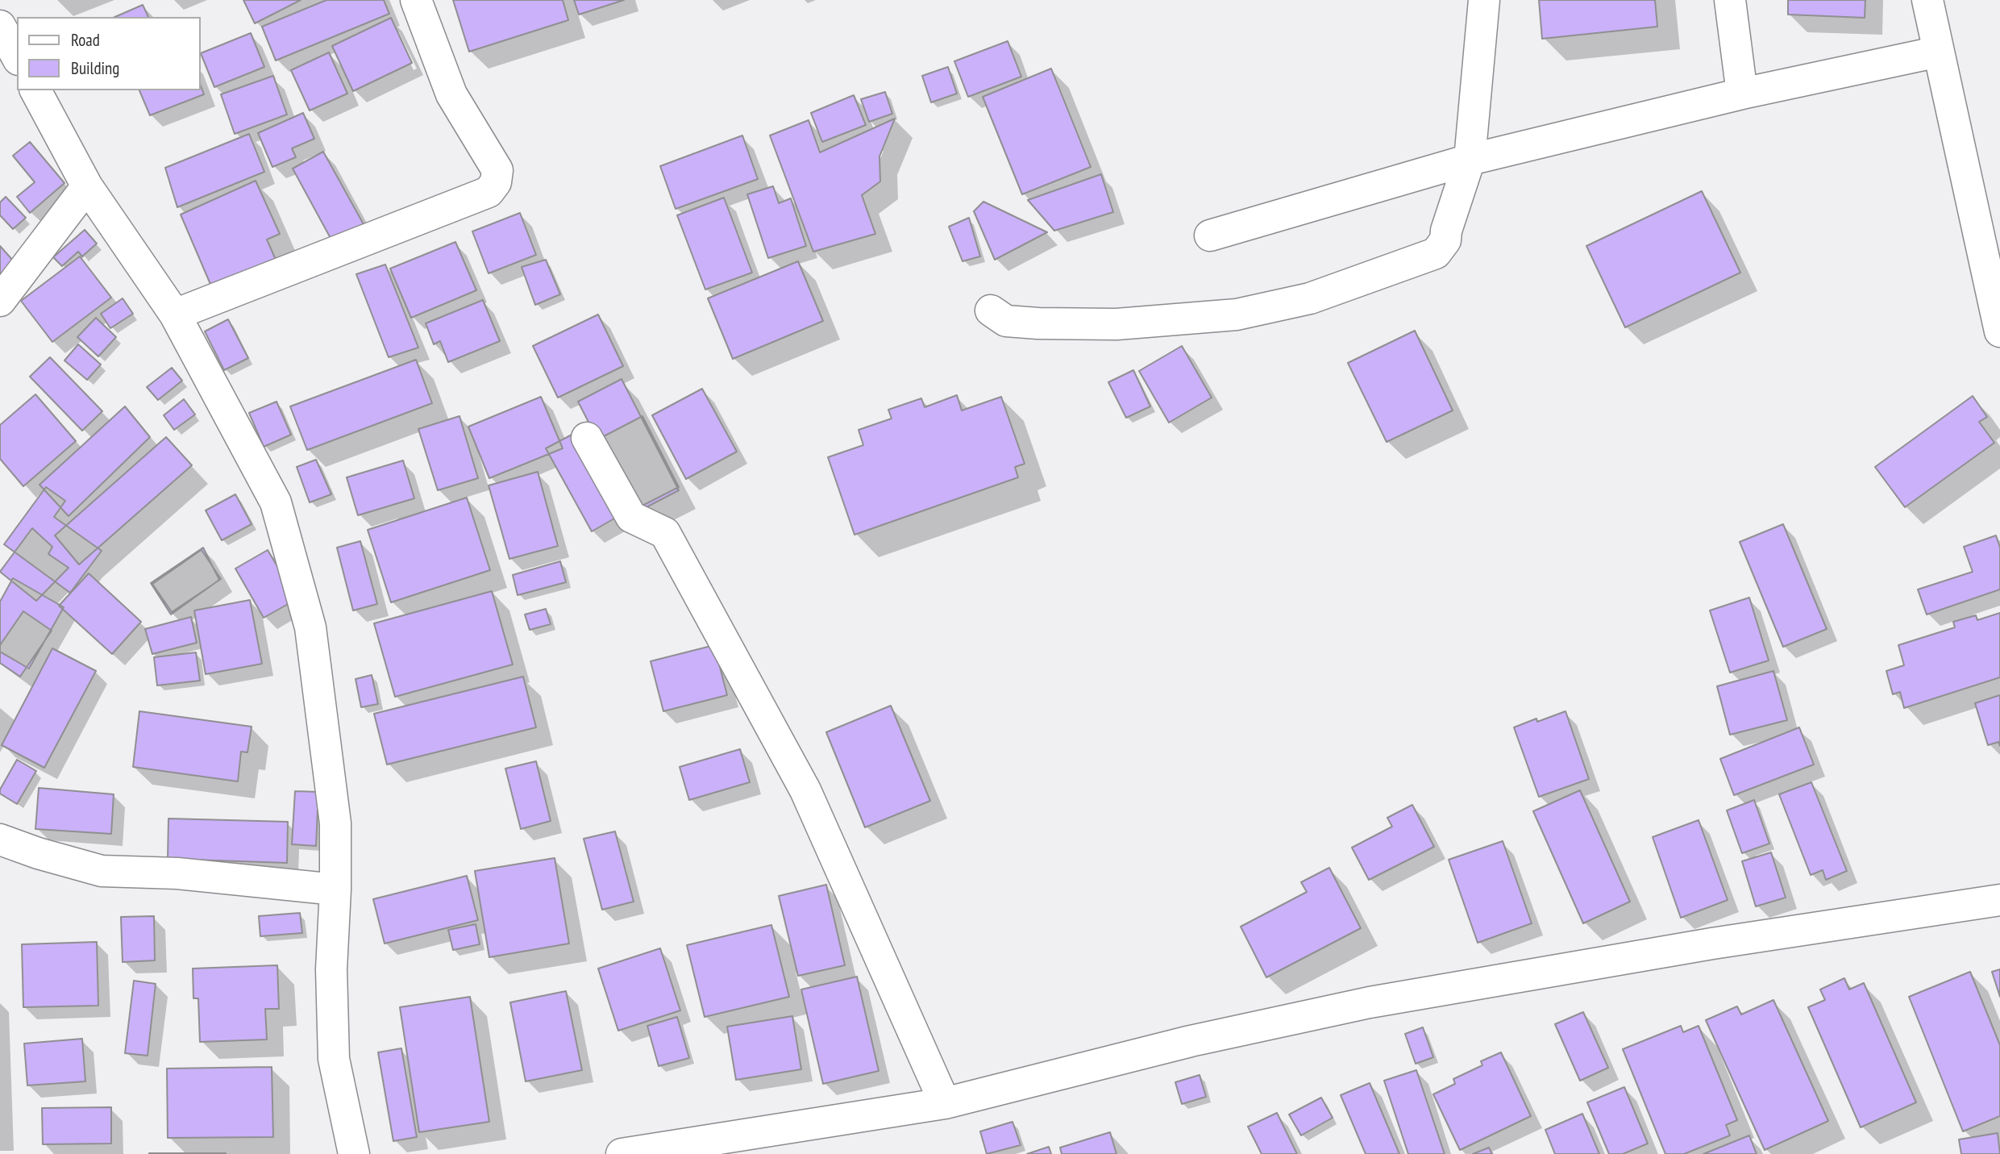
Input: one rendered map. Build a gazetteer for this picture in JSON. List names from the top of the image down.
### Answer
{
  "legend": ["Road", "Building"]
}
